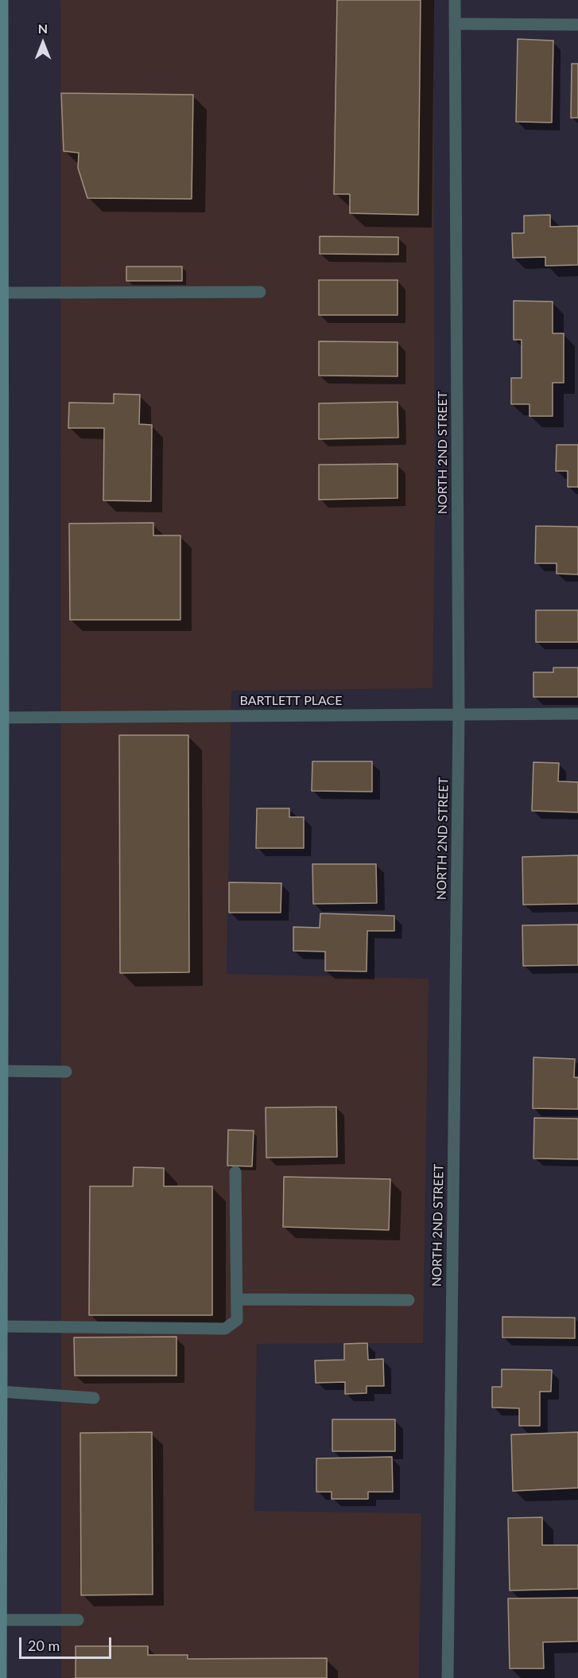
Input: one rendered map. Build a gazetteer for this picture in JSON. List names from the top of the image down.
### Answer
{
  "streets": {
    "street": ["NORTH 2ND STREET", "BARTLETT PLACE"]
  },
  "crossings": [
    ["NORTH 2ND STREET", "BARTLETT PLACE"]
  ],
  "scale_bar": "20 m",
  "north": "top"
}
